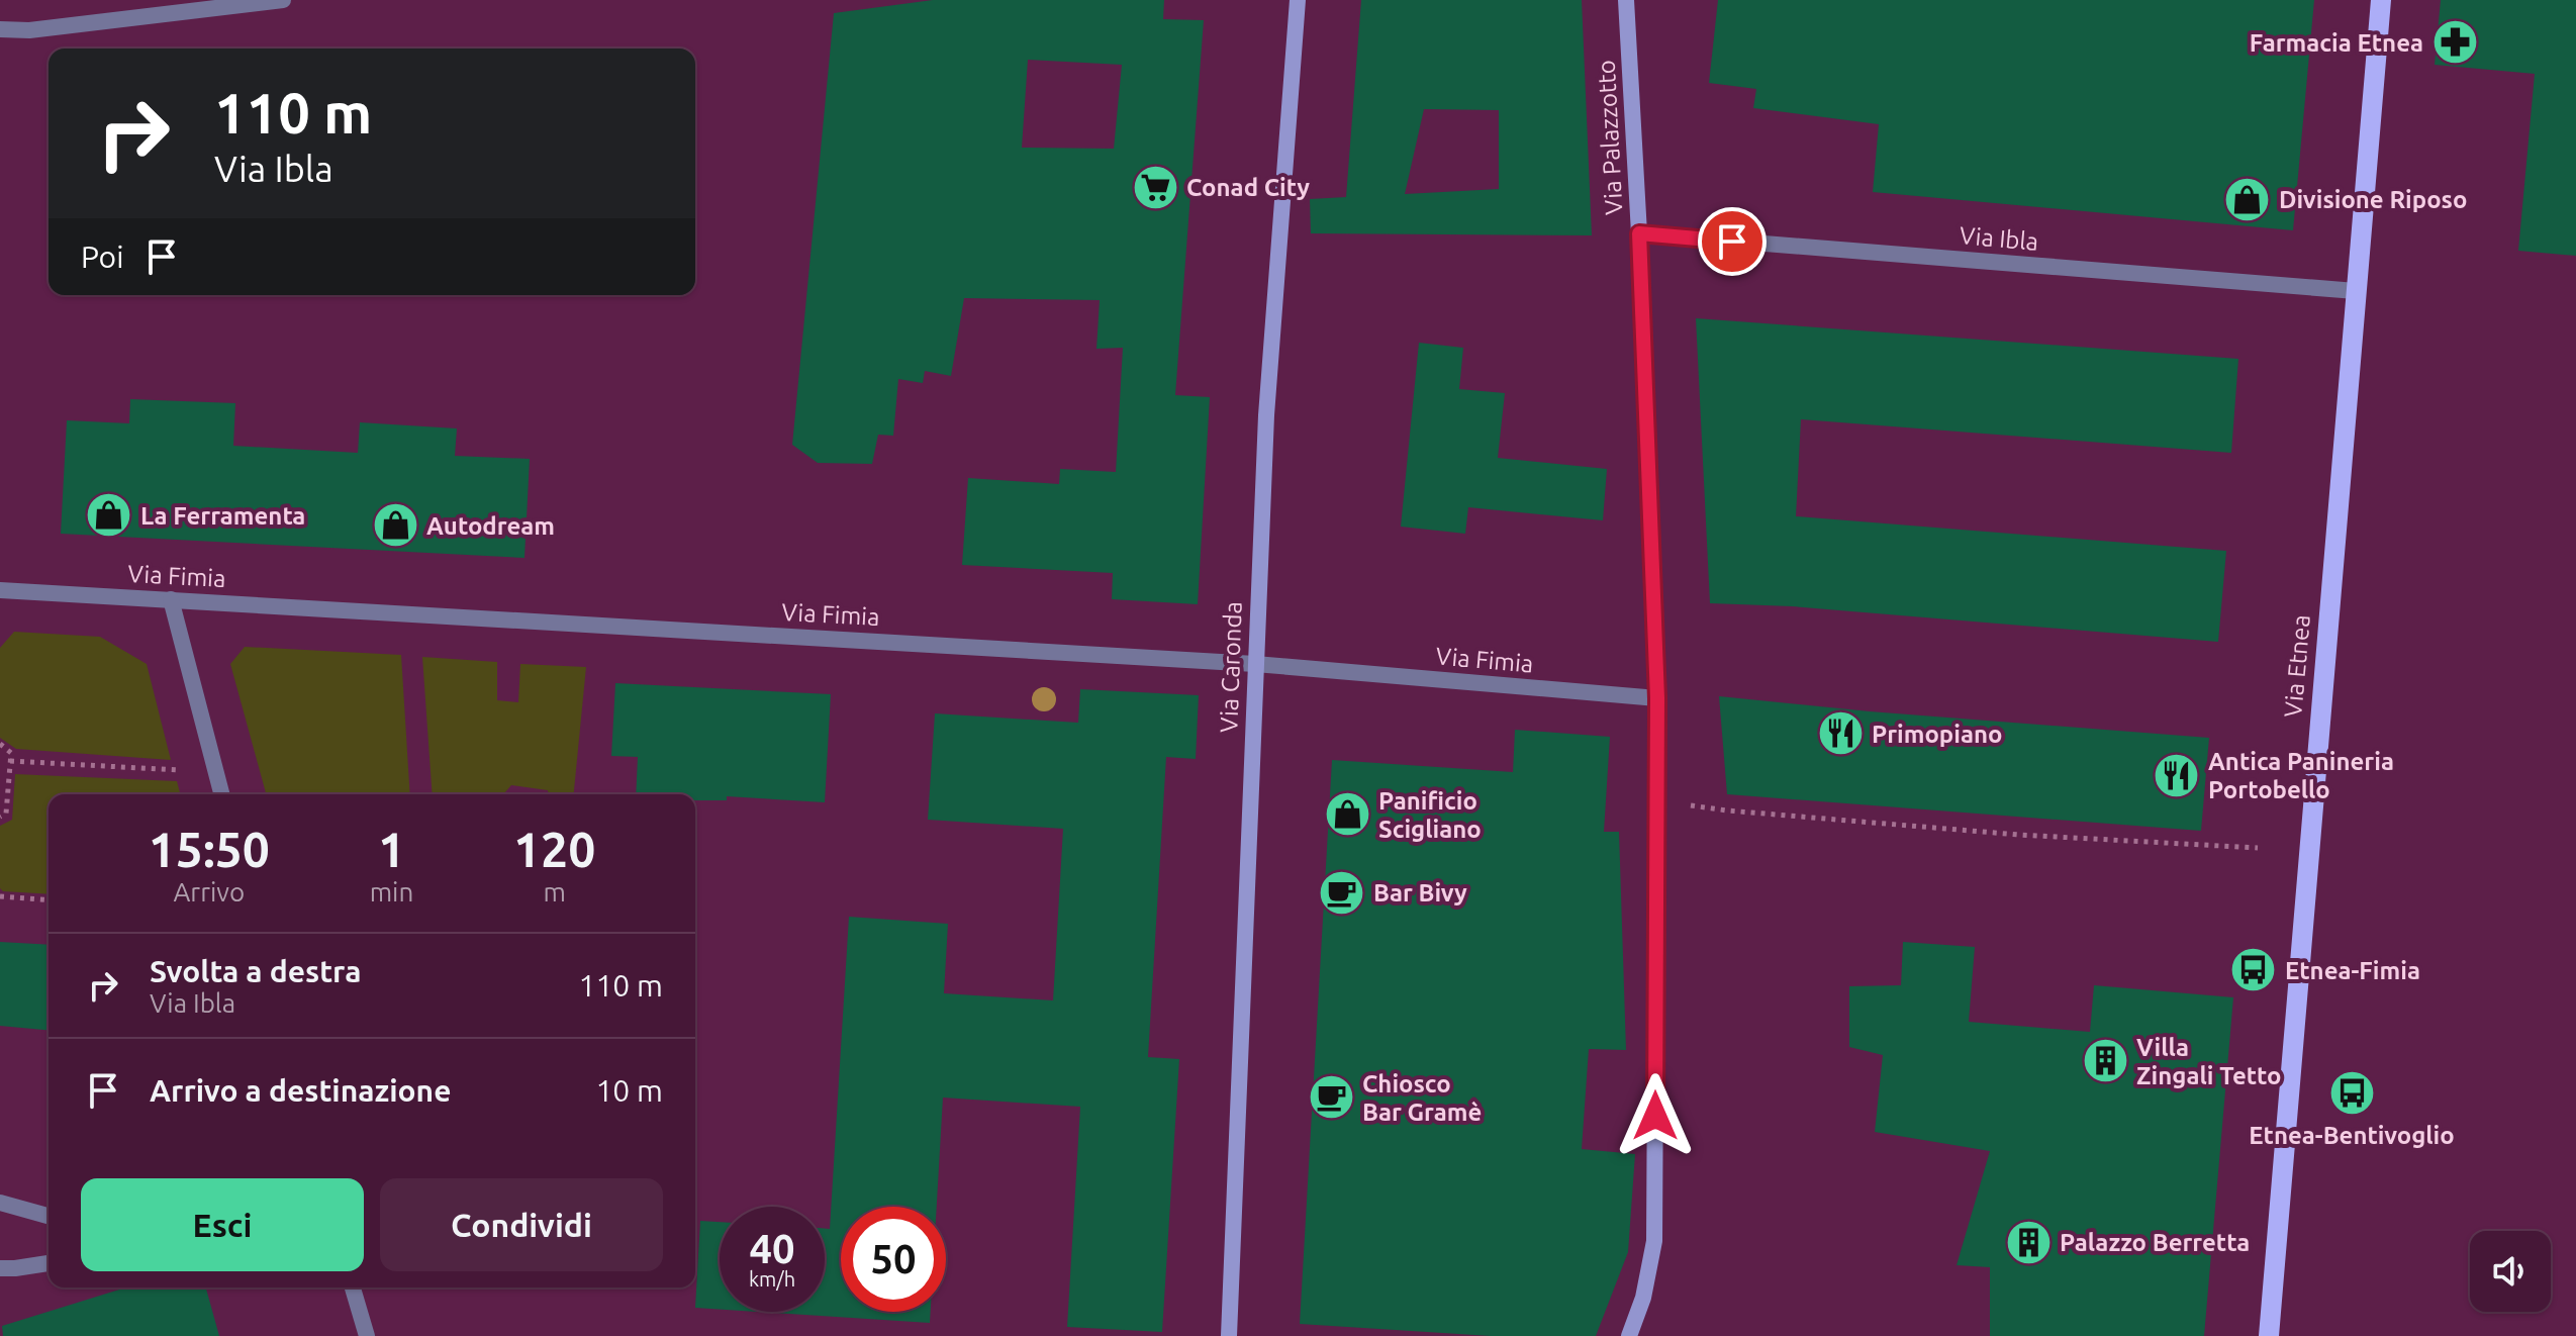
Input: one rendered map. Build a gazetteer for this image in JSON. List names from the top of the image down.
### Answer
{
  "streets": {
    "main road": ["Via Palazzotto", "Via Etnea", "Via Caronda"],
    "street": ["Via Ibla", "Via Fimia"]
  },
  "crossings": [
    ["Via Palazzotto", "Via Ibla"],
    ["Via Palazzotto", "Via Fimia"],
    ["Via Ibla", "Via Etnea"],
    ["Via Fimia", "Via Caronda"]
  ],
  "places": {
    "pharmacy": ["Farmacia Etnea"],
    "supermarket": ["Conad City"],
    "shop": [
      "Divisione Riposo",
      "La Ferramenta",
      "Autodream",
      "Panificio Scigliano"
    ],
    "restaurant": ["Primopiano", "Antica Panineria Portobello"],
    "cafe": ["Bar Bivy", "Chiosco Bar Gramè"],
    "bus stop": ["Etnea-Fimia", "Etnea-Bentivoglio"],
    "building": ["Villa Zingali Tetto", "Palazzo Berretta"]
  },
  "page": {
    "turn": ["110 m", "Via Ibla"],
    "then": "Poi",
    "eta": [
      "15:50",
      "Arrivo",
      "1",
      "min",
      "120",
      "m"
    ],
    "list": [
      {
        "name": "Svolta a destra",
        "note": "Via Ibla",
        "value": "110 m"
      },
      {
        "name": "Arrivo a destinazione",
        "value": "10 m"
      }
    ],
    "buttons": ["Esci", "Condividi"],
    "speed": "40 km/h",
    "limit": "50"
  }
}
